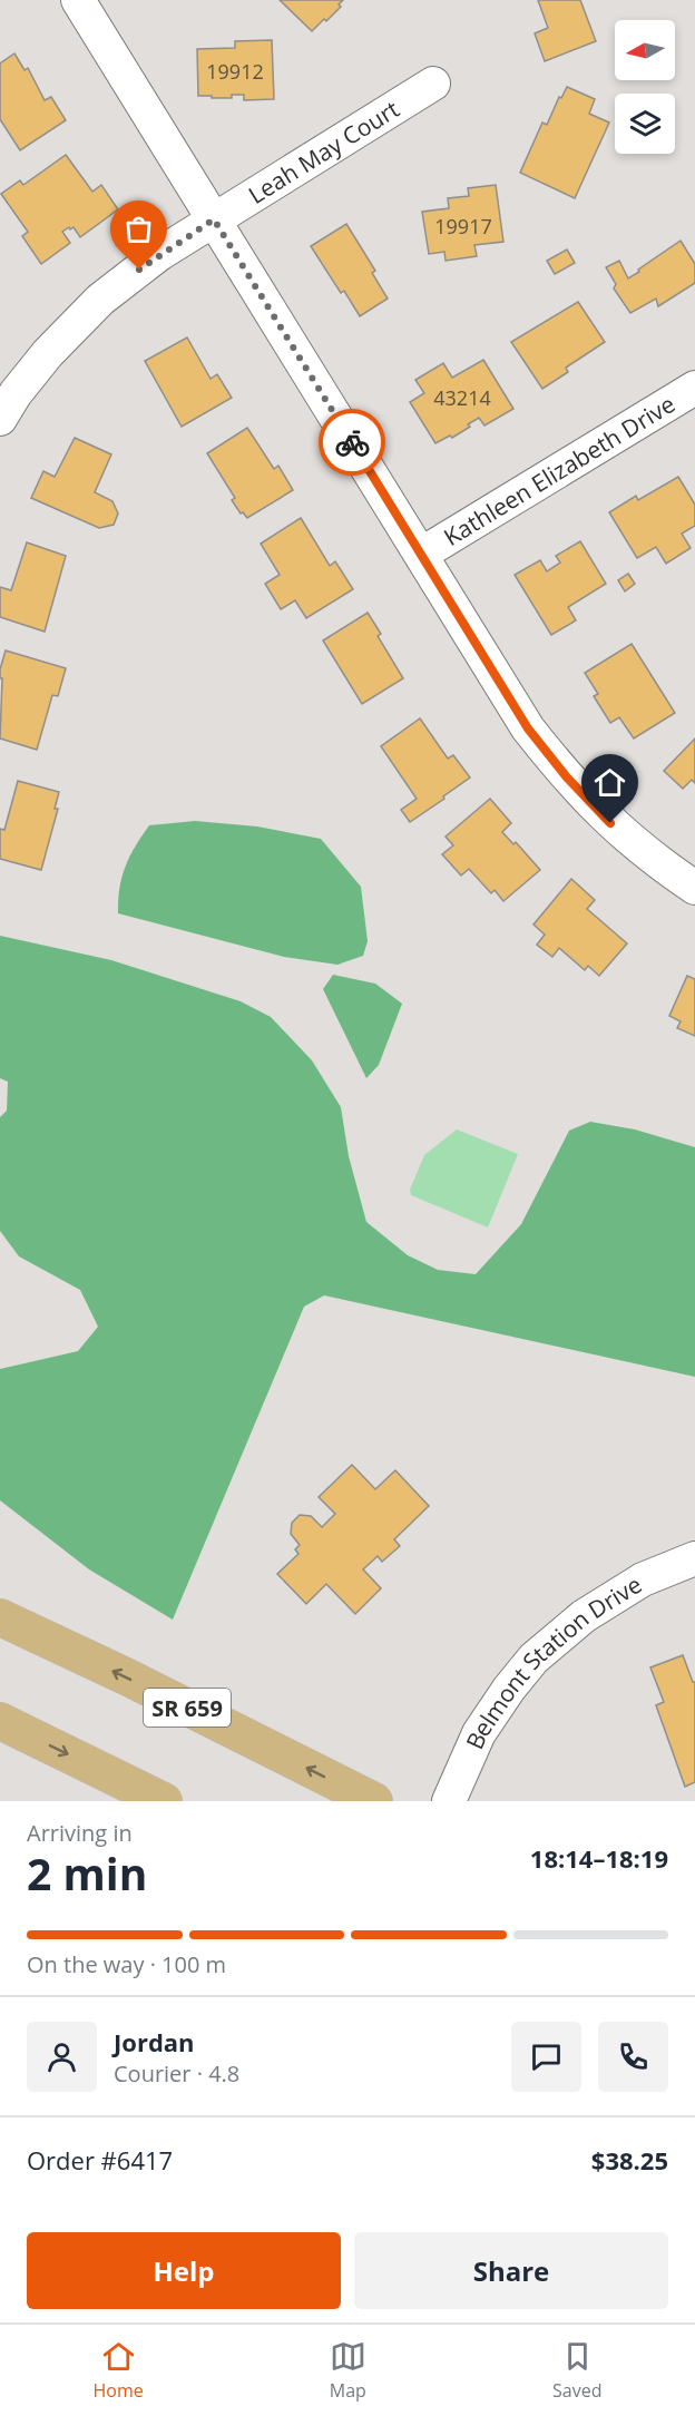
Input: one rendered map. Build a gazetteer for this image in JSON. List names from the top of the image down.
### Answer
{
  "streets": {
    "main road": ["SR 659"],
    "street": ["Leah May Court", "Kathleen Elizabeth Drive", "Belmont Station Drive"]
  },
  "house_numbers": ["19912", "19917", "43214"],
  "north": "left",
  "page": {
    "heading": ["2 min", "Arriving in", "18:14–18:19"],
    "panel": [
      "Jordan",
      "Courier · 4.8",
      "Order #6417",
      "$38.25"
    ],
    "bar": "On the way · 100 m",
    "buttons": ["Help", "Share"],
    "tabs": ["Home", "Map", "Saved"]
  }
}
